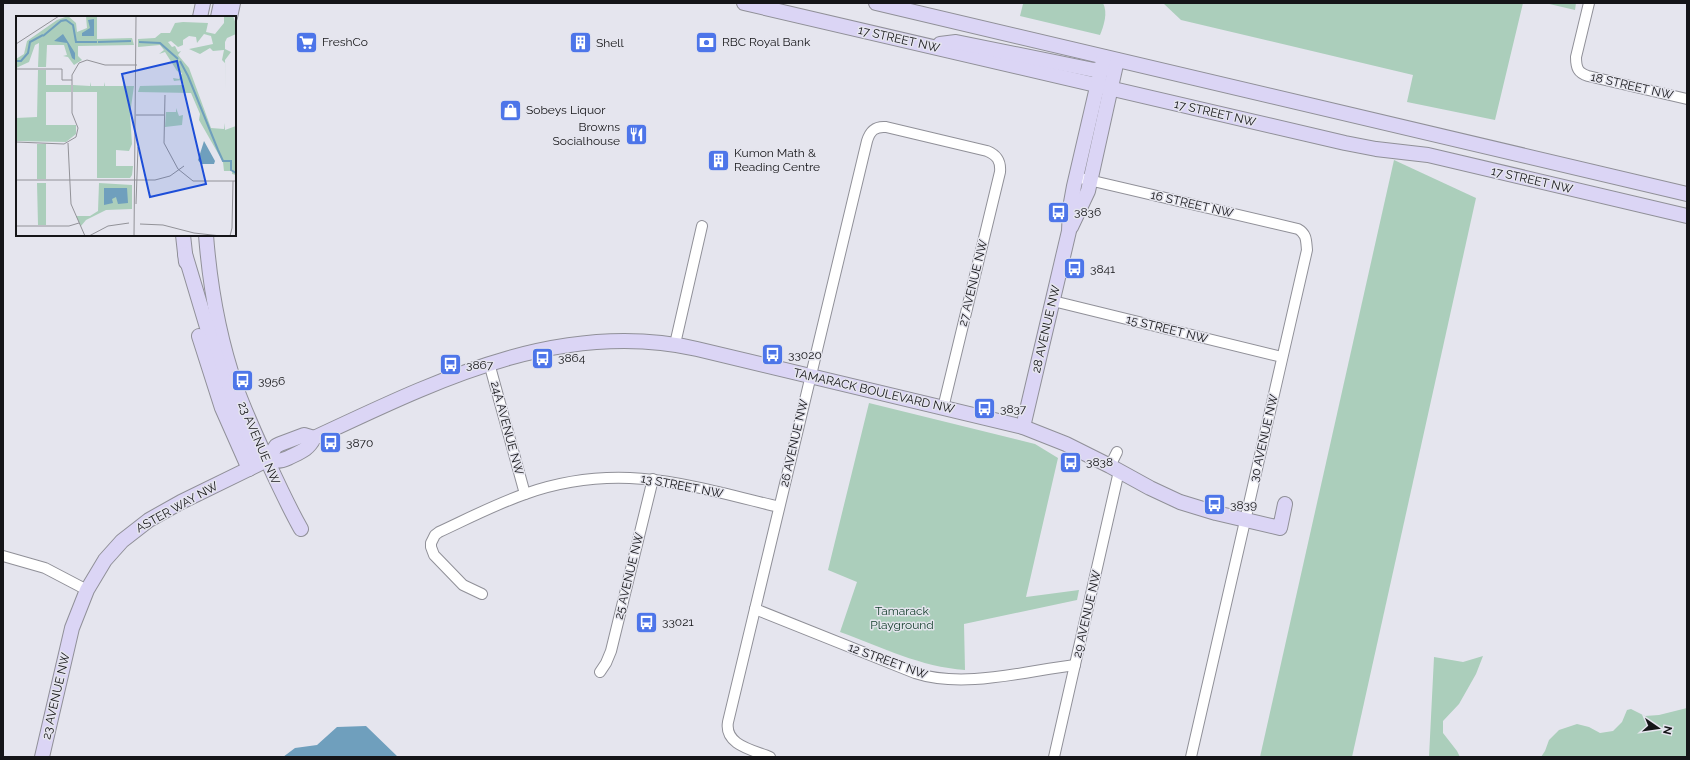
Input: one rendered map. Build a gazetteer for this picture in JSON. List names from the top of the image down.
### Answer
{
  "streets": {
    "main road": [
      "17 STREET NW",
      "28 AVENUE NW",
      "TAMARACK BOULEVARD NW",
      "23 AVENUE NW",
      "ASTER WAY NW"
    ],
    "street": [
      "18 STREET NW",
      "16 STREET NW",
      "27 AVENUE NW",
      "15 STREET NW",
      "24A AVENUE NW",
      "30 AVENUE NW",
      "26 AVENUE NW",
      "13 STREET NW",
      "25 AVENUE NW",
      "29 AVENUE NW",
      "12 STREET NW"
    ]
  },
  "crossings": [
    ["17 STREET NW", "28 AVENUE NW"],
    ["16 STREET NW", "28 AVENUE NW"],
    ["16 STREET NW", "30 AVENUE NW"],
    ["27 AVENUE NW", "TAMARACK BOULEVARD NW"],
    ["27 AVENUE NW", "26 AVENUE NW"],
    ["28 AVENUE NW", "15 STREET NW"],
    ["28 AVENUE NW", "TAMARACK BOULEVARD NW"],
    ["15 STREET NW", "30 AVENUE NW"],
    ["TAMARACK BOULEVARD NW", "24A AVENUE NW"],
    ["TAMARACK BOULEVARD NW", "30 AVENUE NW"],
    ["TAMARACK BOULEVARD NW", "23 AVENUE NW"],
    ["TAMARACK BOULEVARD NW", "26 AVENUE NW"],
    ["TAMARACK BOULEVARD NW", "ASTER WAY NW"],
    ["TAMARACK BOULEVARD NW", "29 AVENUE NW"],
    ["24A AVENUE NW", "13 STREET NW"],
    ["23 AVENUE NW", "ASTER WAY NW"],
    ["26 AVENUE NW", "13 STREET NW"],
    ["26 AVENUE NW", "12 STREET NW"],
    ["13 STREET NW", "25 AVENUE NW"],
    ["29 AVENUE NW", "12 STREET NW"]
  ],
  "parks": ["Tamarack Playground"],
  "places": {
    "supermarket": ["FreshCo"],
    "bank": ["RBC Royal Bank"],
    "building": ["Shell", "Kumon Math & Reading Centre"],
    "shop": ["Sobeys Liquor"],
    "restaurant": ["Browns Socialhouse"],
    "bus stop": [
      "3836",
      "3841",
      "33020",
      "3864",
      "3867",
      "3956",
      "3837",
      "3870",
      "3838",
      "3839",
      "33021"
    ]
  },
  "north": "right"
}
